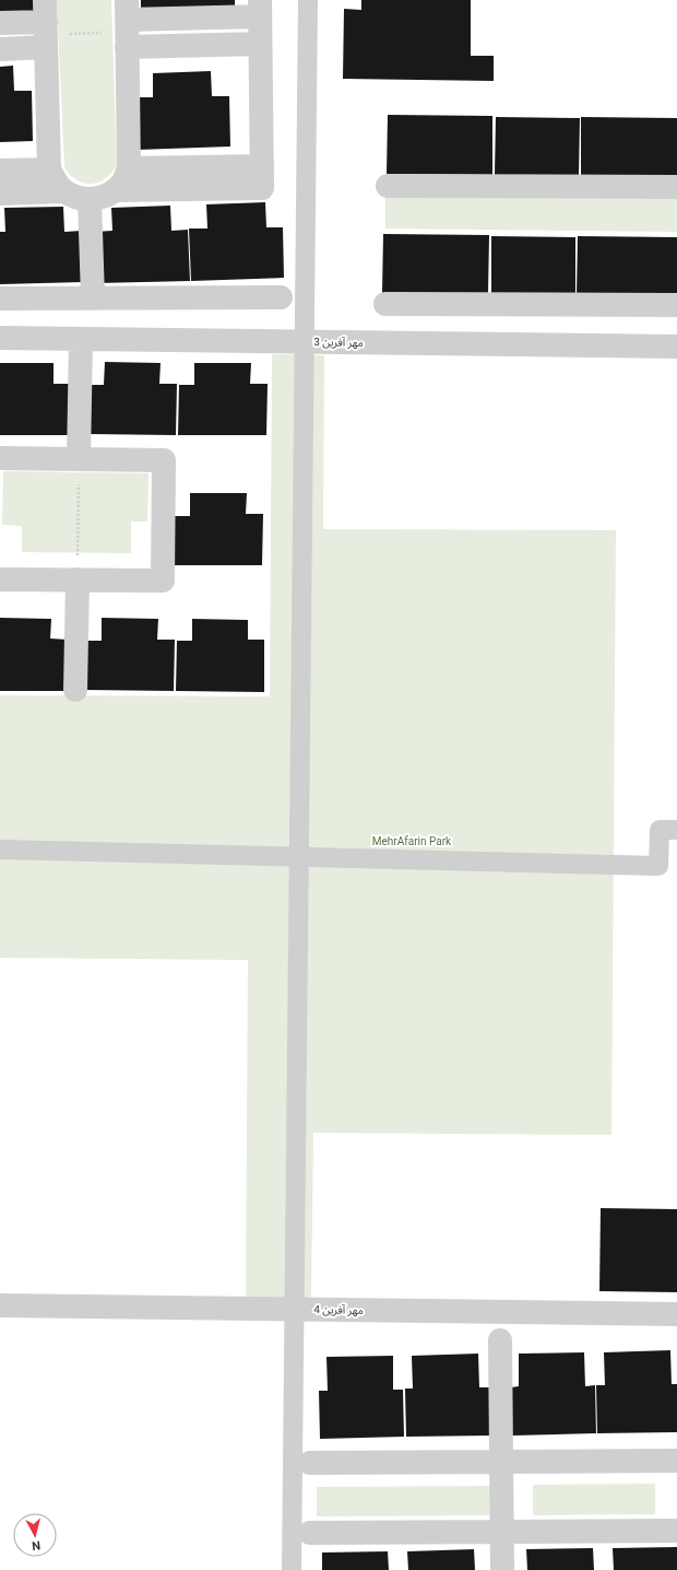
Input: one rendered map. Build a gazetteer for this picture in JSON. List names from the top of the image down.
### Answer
{
  "streets": {
    "street": ["مهر آفرین 3", "مهر آفرین 4"]
  },
  "parks": ["MehrAfarin Park"],
  "north": "bottom"
}
